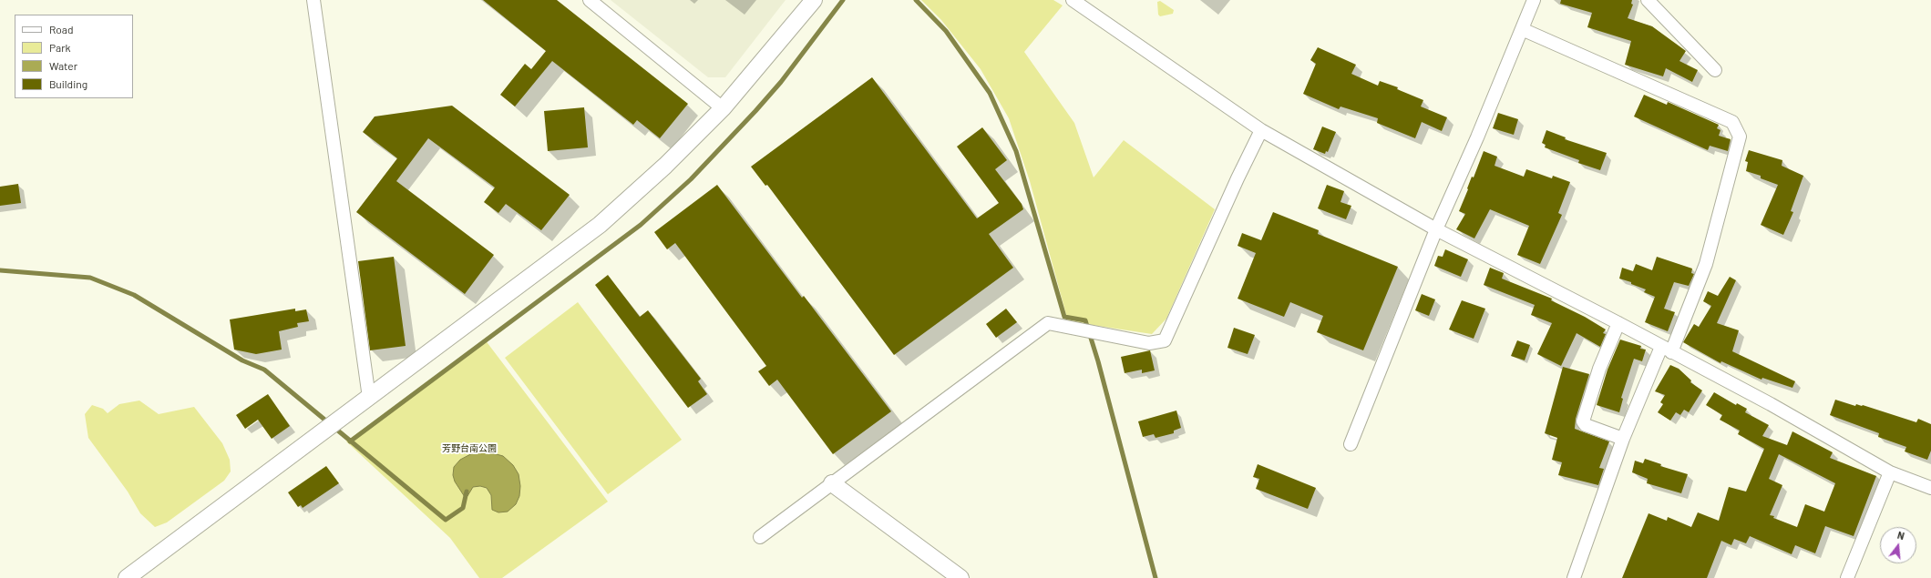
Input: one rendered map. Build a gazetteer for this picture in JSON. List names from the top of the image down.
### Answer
{
  "parks": ["芳野台南公園"],
  "legend": [
    "Road",
    "Park",
    "Water",
    "Building"
  ],
  "north": "top"
}
